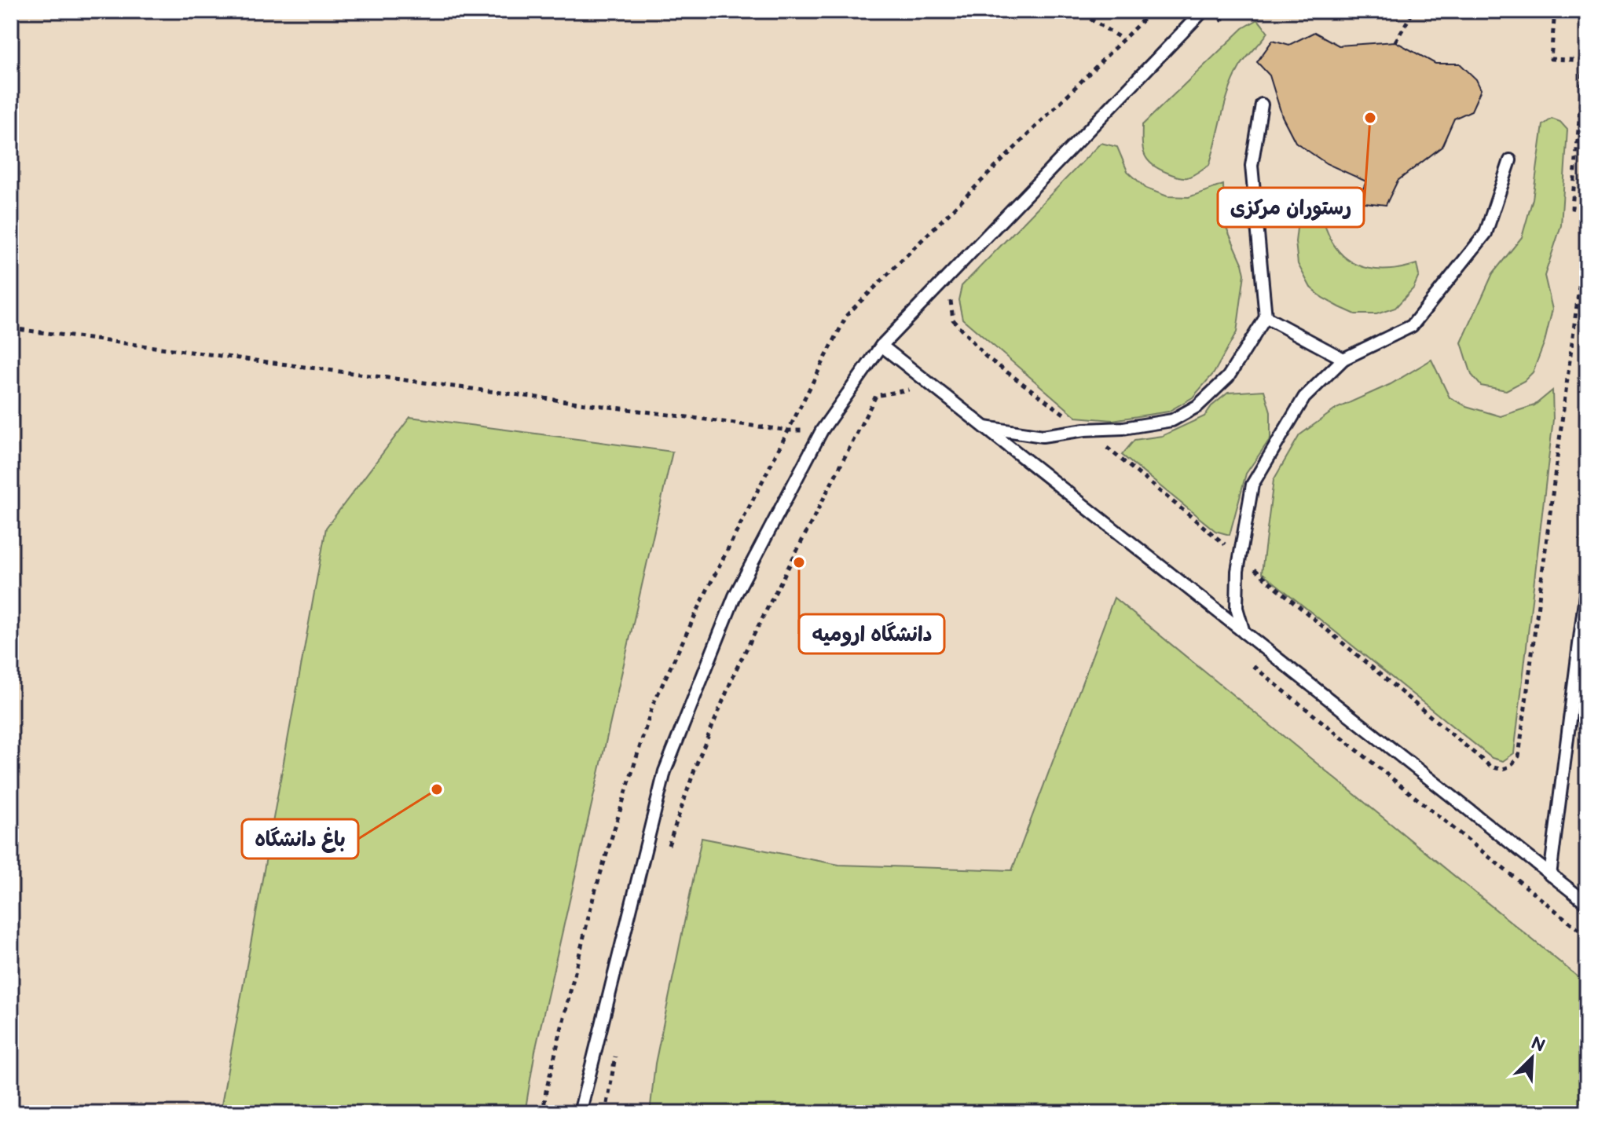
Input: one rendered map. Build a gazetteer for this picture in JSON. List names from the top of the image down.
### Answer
{
  "places": ["رستوران مرکزی", "دانشگاه ارومیه", "باغ دانشگاه"],
  "north": "top right"
}
